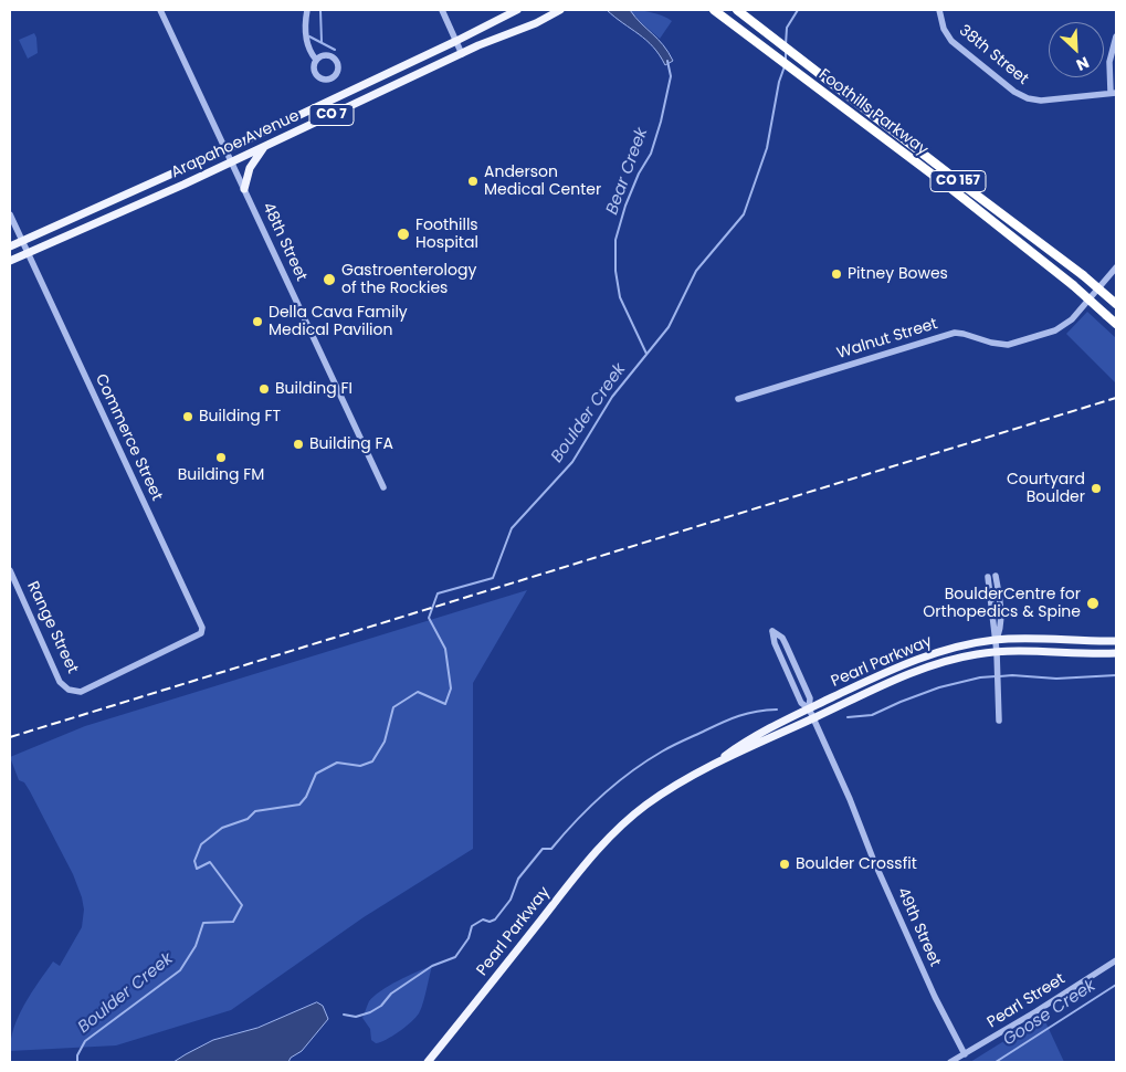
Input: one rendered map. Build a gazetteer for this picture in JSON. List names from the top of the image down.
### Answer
{
  "streets": {
    "highway": ["Foothills Parkway", "CO 157"],
    "main road": ["CO 7", "Arapahoe Avenue", "Pearl Parkway"],
    "street": [
      "38th Street",
      "48th Street",
      "Walnut Street",
      "Commerce Street",
      "Range Street",
      "49th Street",
      "Pearl Street"
    ]
  },
  "crossings": [
    ["Arapahoe Avenue", "48th Street"],
    ["Arapahoe Avenue", "Commerce Street"],
    ["Commerce Street", "Range Street"],
    ["Pearl Parkway", "49th Street"],
    ["49th Street", "Pearl Street"]
  ],
  "water": ["Bear Creek", "Boulder Creek", "Goose Creek"],
  "places": [
    "Anderson Medical Center",
    "Foothills Hospital",
    "Pitney Bowes",
    "Gastroenterology of the Rockies",
    "Della Cava Family Medical Pavilion",
    "Building FI",
    "Building FT",
    "Building FA",
    "Building FM",
    "Courtyard Boulder",
    "BoulderCentre for Orthopedics & Spine",
    "Boulder Crossfit"
  ],
  "north": "bottom right"
}
